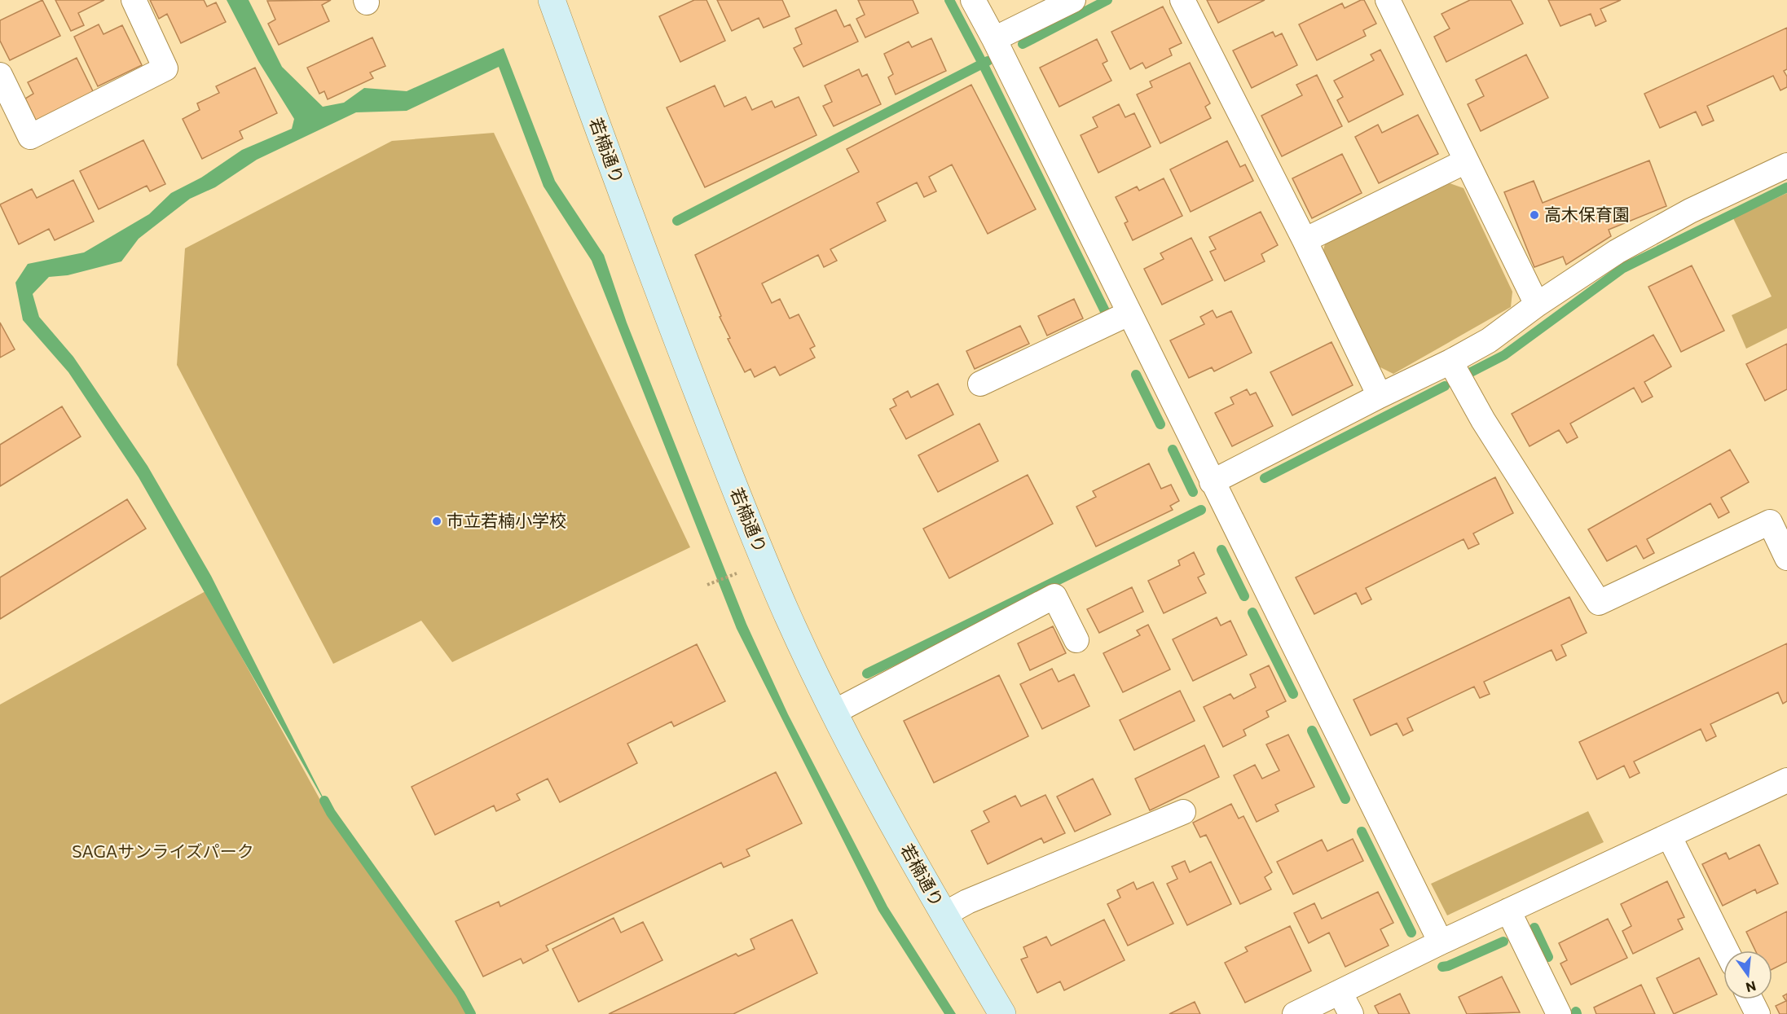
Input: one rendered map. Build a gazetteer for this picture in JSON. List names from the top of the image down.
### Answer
{
  "streets": {
    "street": ["若楠通り"]
  },
  "parks": ["SAGAサンライズパーク"],
  "places": ["高木保育園", "市立若楠小学校"],
  "north": "bottom"
}
